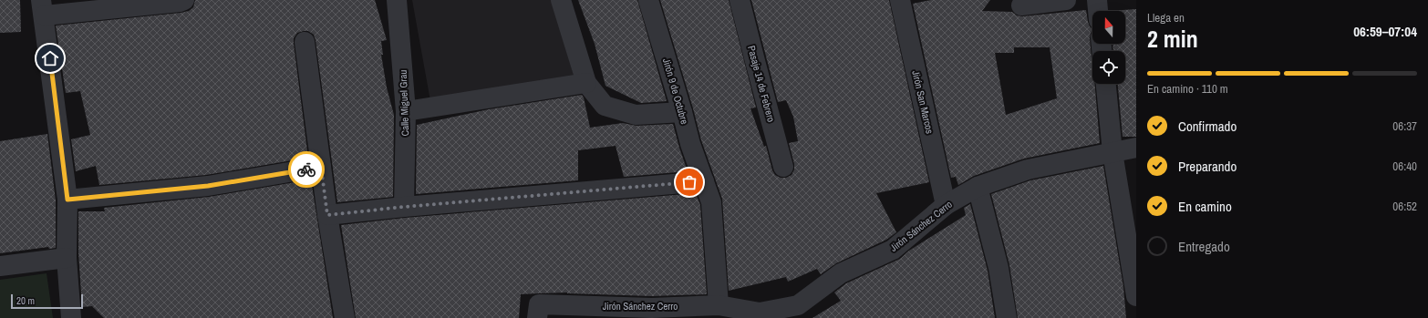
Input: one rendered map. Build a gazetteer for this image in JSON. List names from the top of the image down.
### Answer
{
  "streets": {
    "street": [
      "Pasaje 14 de Febrero",
      "Jirón 9 de Octubre",
      "Jirón San Marcos",
      "Calle Miguel Grau",
      "Jirón Sánchez Cerro"
    ]
  },
  "crossings": [
    ["Jirón 9 de Octubre", "Jirón Sánchez Cerro"],
    ["Jirón San Marcos", "Jirón Sánchez Cerro"]
  ],
  "scale_bar": "20 m",
  "north": "top",
  "page": {
    "heading": ["2 min", "Llega en", "06:59–07:04"],
    "bar": "En camino · 110 m",
    "list": [
      ["Confirmado", "06:37"],
      ["Preparando", "06:40"],
      ["En camino", "06:52"],
      "Entregado"
    ],
    "scale": "20 m"
  }
}
